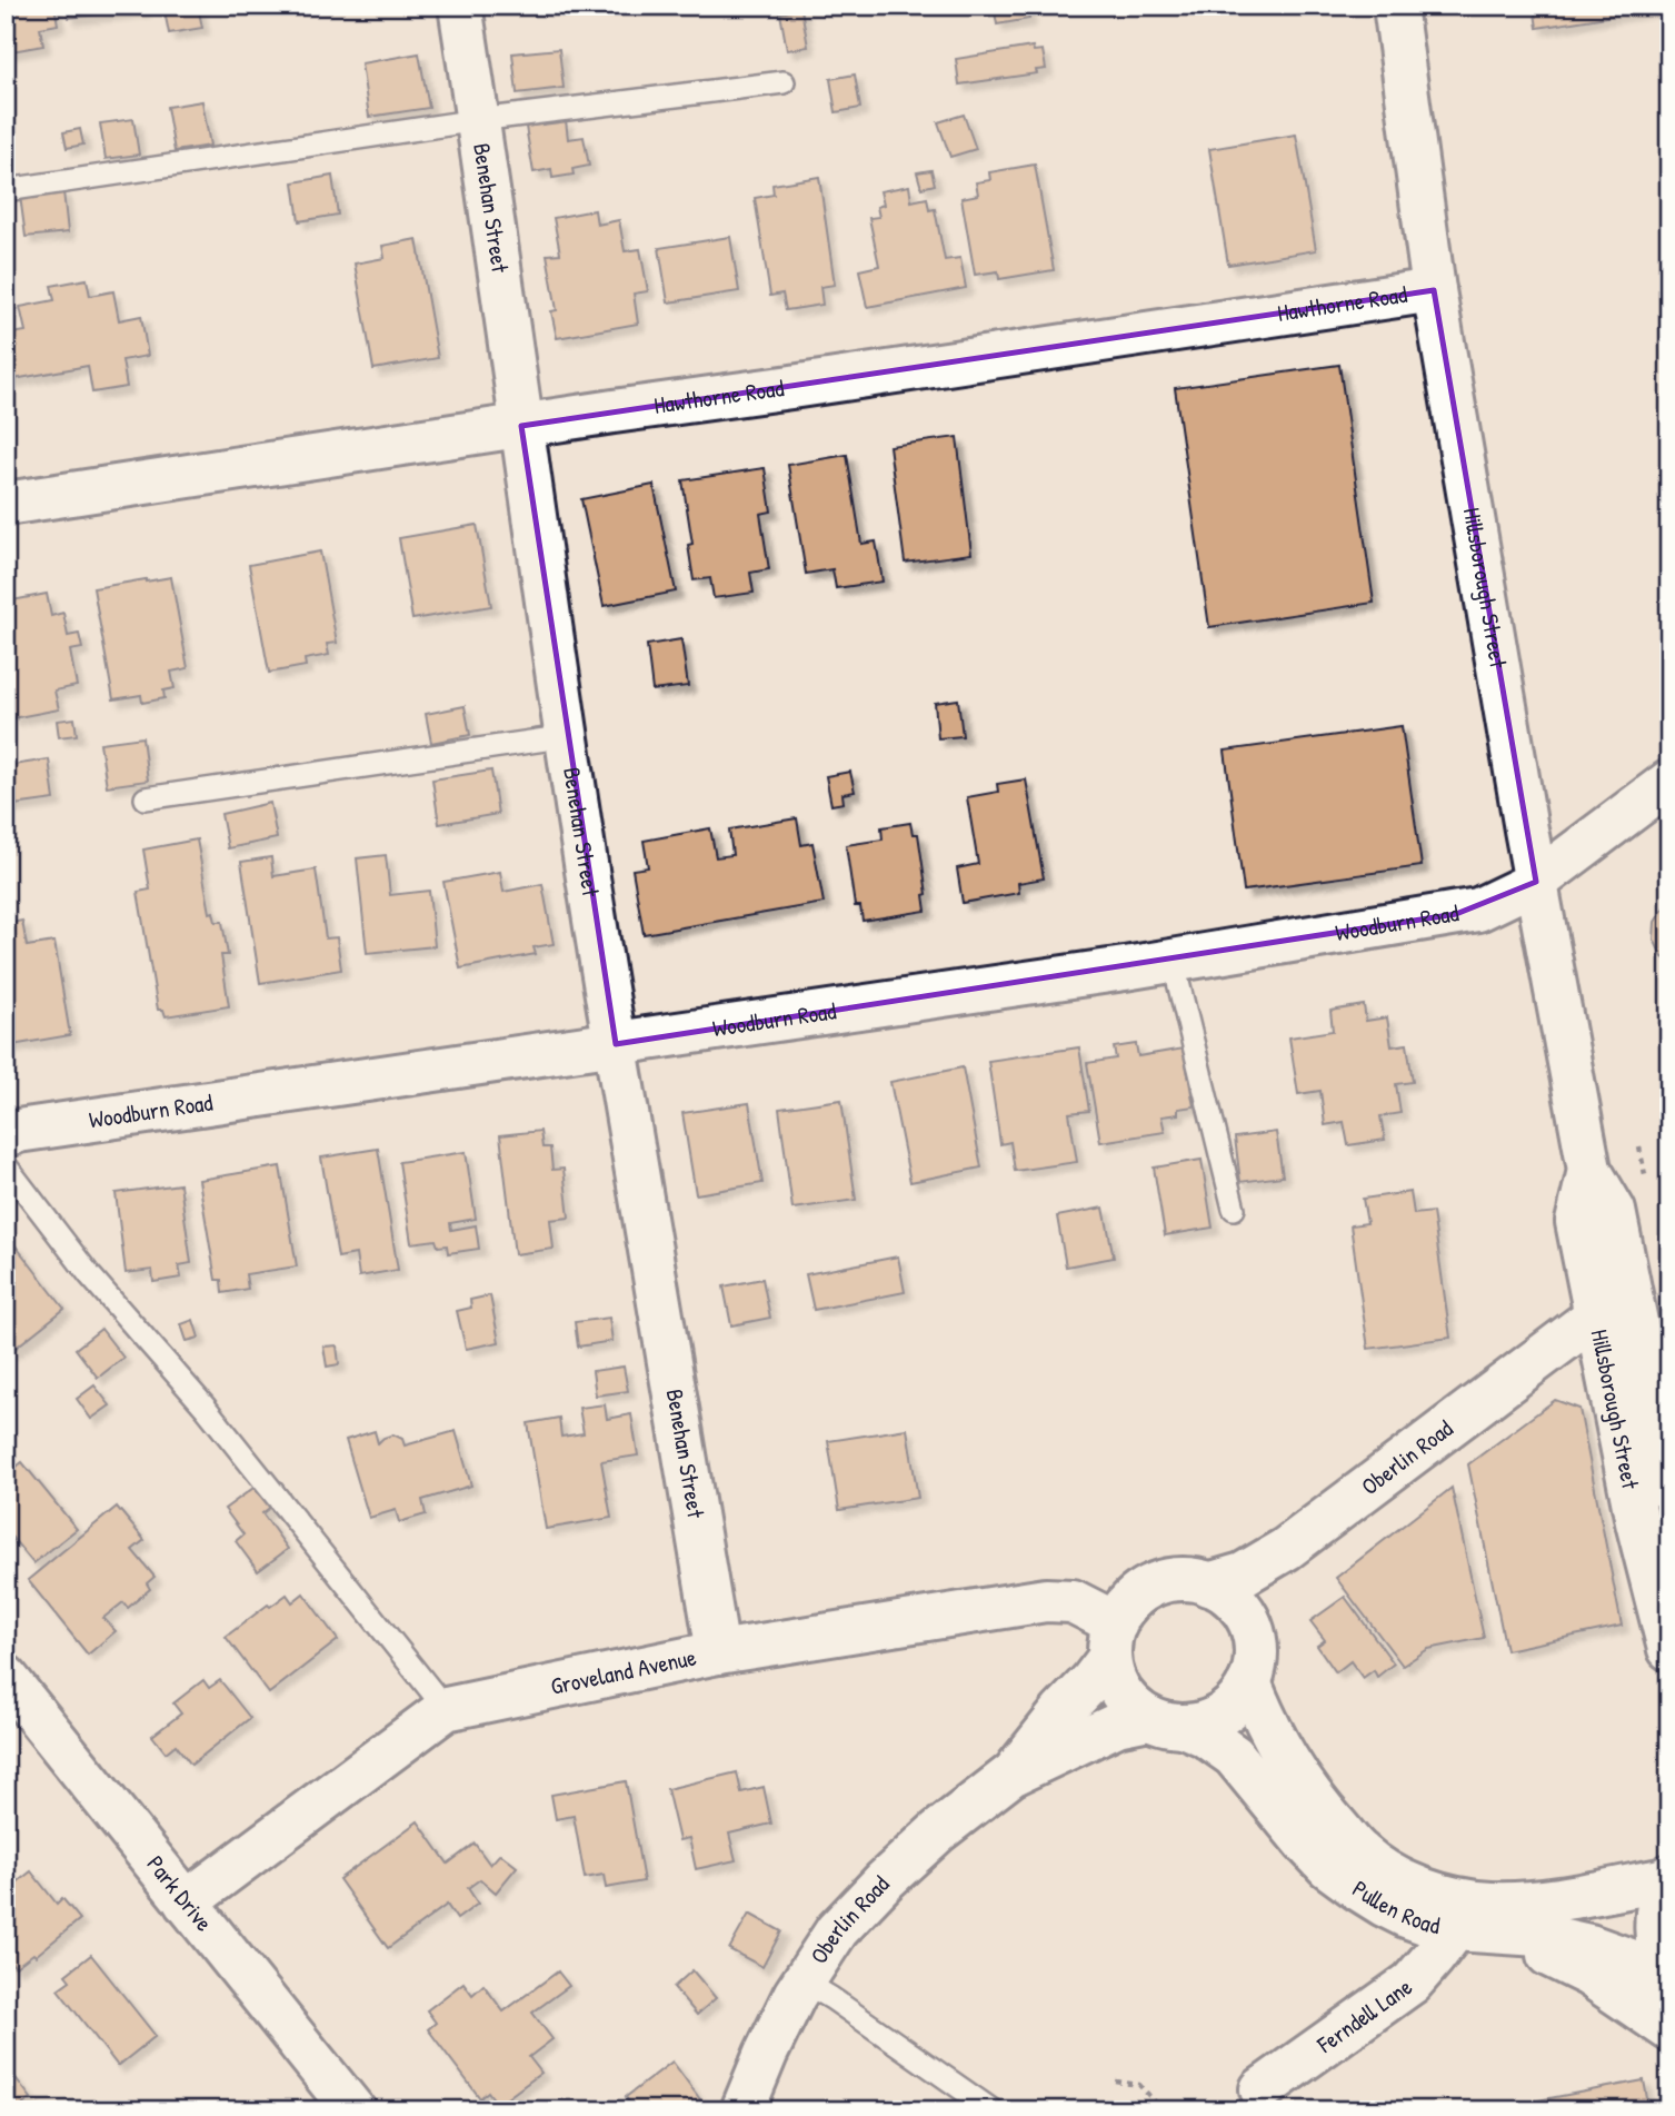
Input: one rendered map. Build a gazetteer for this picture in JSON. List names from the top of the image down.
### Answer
{
  "streets": {
    "street": [
      "Benehan Street",
      "Hawthorne Road",
      "Hillsborough Street",
      "Woodburn Road",
      "Oberlin Road",
      "Groveland Avenue",
      "Park Drive",
      "Pullen Road",
      "Ferndell Lane"
    ]
  },
  "crossings": [
    ["Benehan Street", "Hawthorne Road"],
    ["Benehan Street", "Woodburn Road"],
    ["Benehan Street", "Groveland Avenue"],
    ["Hawthorne Road", "Hillsborough Street"],
    ["Hillsborough Street", "Woodburn Road"],
    ["Hillsborough Street", "Oberlin Road"],
    ["Oberlin Road", "Groveland Avenue"],
    ["Oberlin Road", "Pullen Road"],
    ["Groveland Avenue", "Park Drive"],
    ["Groveland Avenue", "Pullen Road"],
    ["Pullen Road", "Ferndell Lane"]
  ]
}
